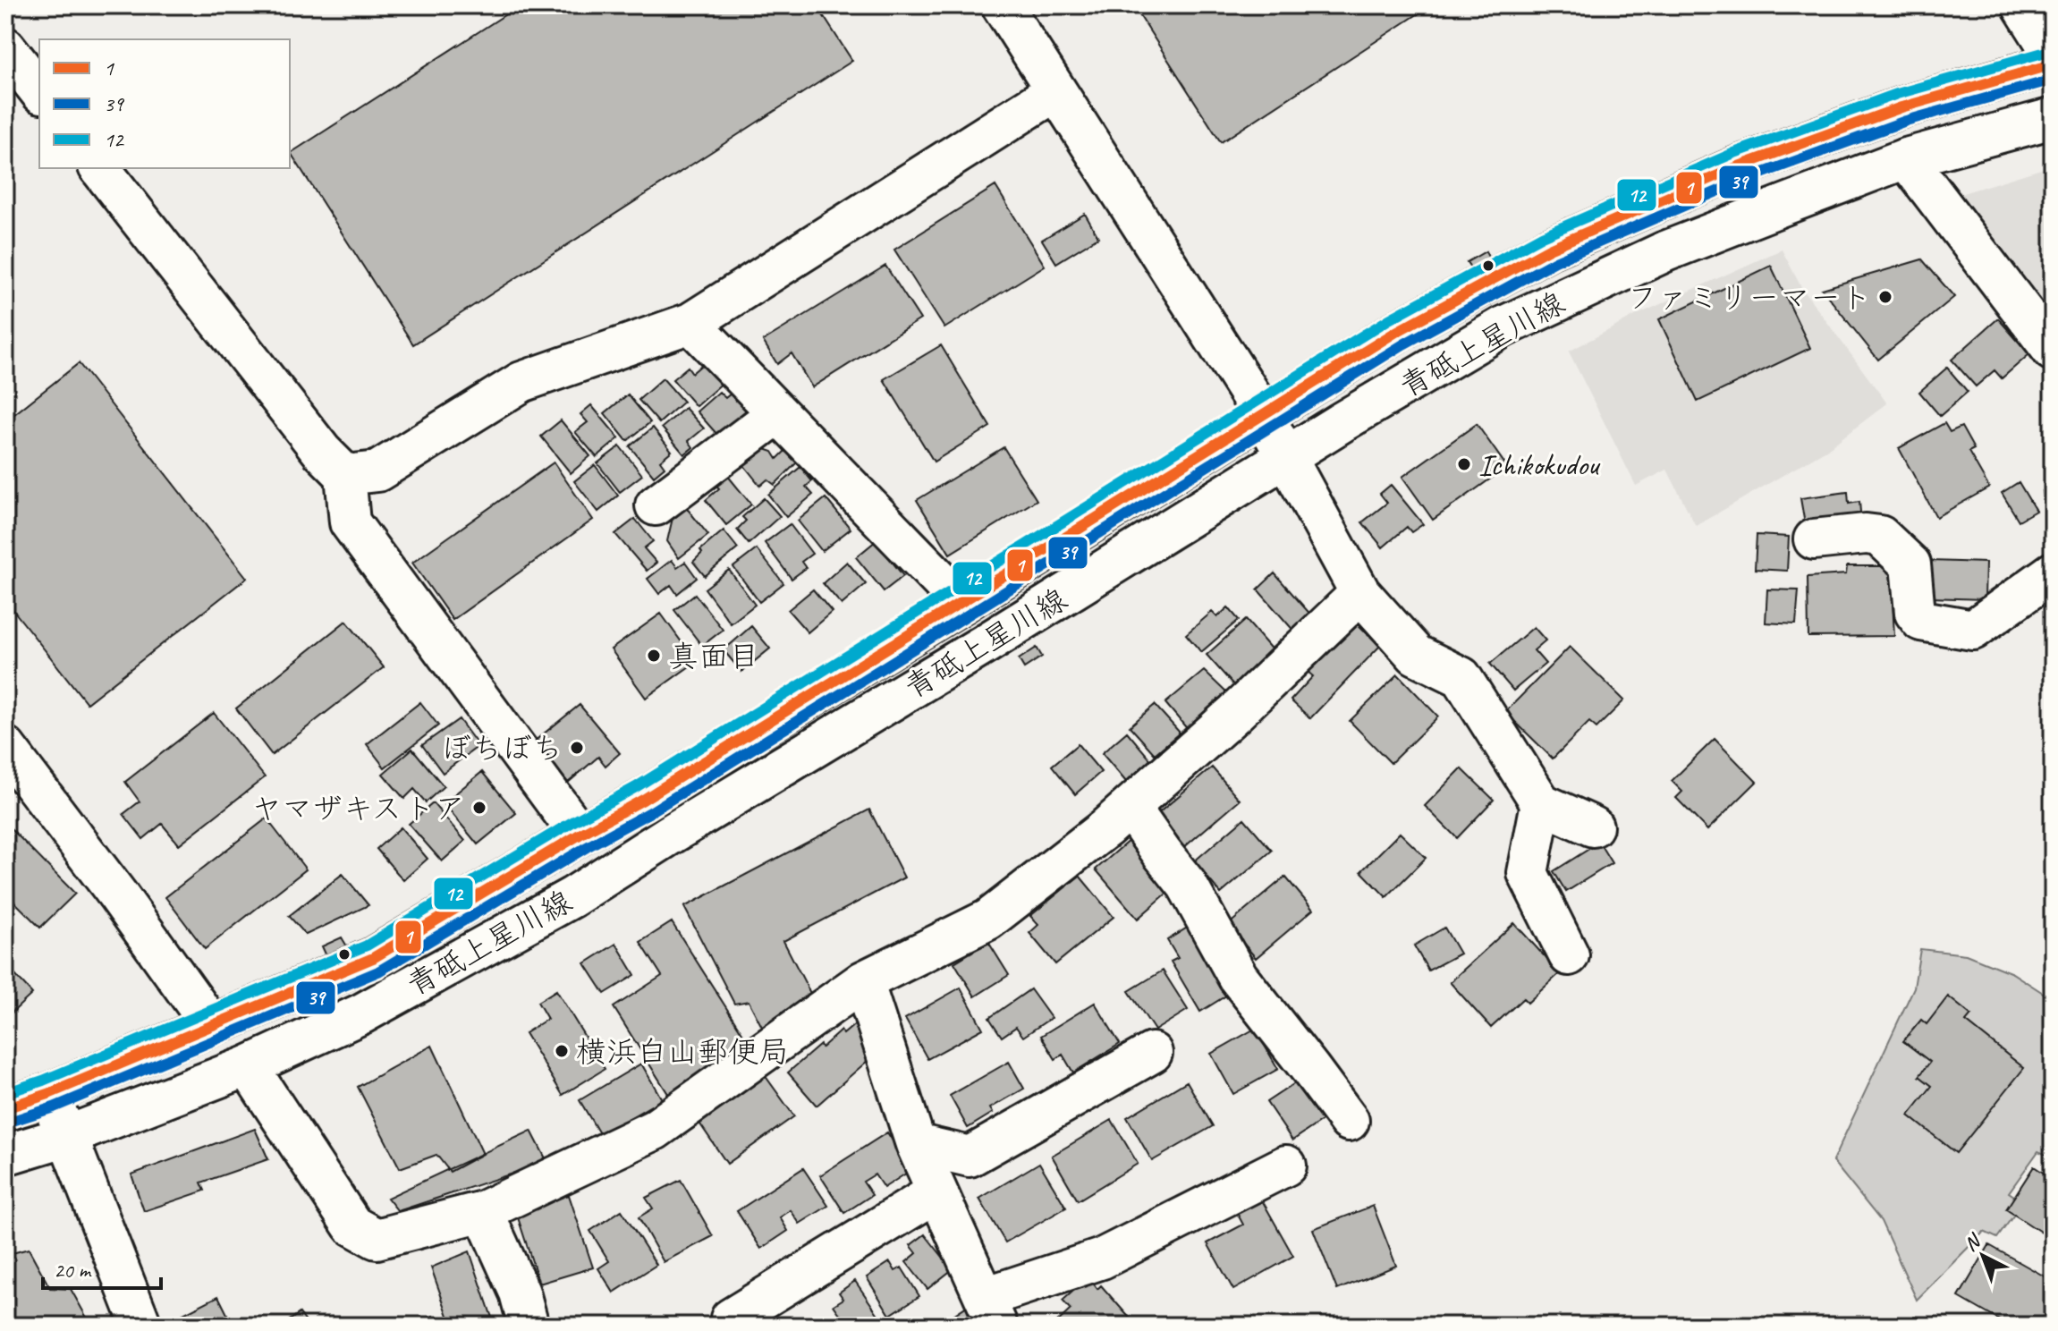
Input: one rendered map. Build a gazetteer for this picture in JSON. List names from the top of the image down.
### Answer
{
  "streets": {
    "street": ["青砥上星川線"]
  },
  "places": [
    "ファミリーマート",
    "Ichikokudou",
    "真面目",
    "ぼちぼち",
    "ヤマザキストア",
    "横浜白山郵便局"
  ],
  "lines": ["transit line 12", "transit line 1", "transit line 39"],
  "legend": ["1", "39", "12"],
  "scale_bar": "20 m",
  "north": "top left"
}
